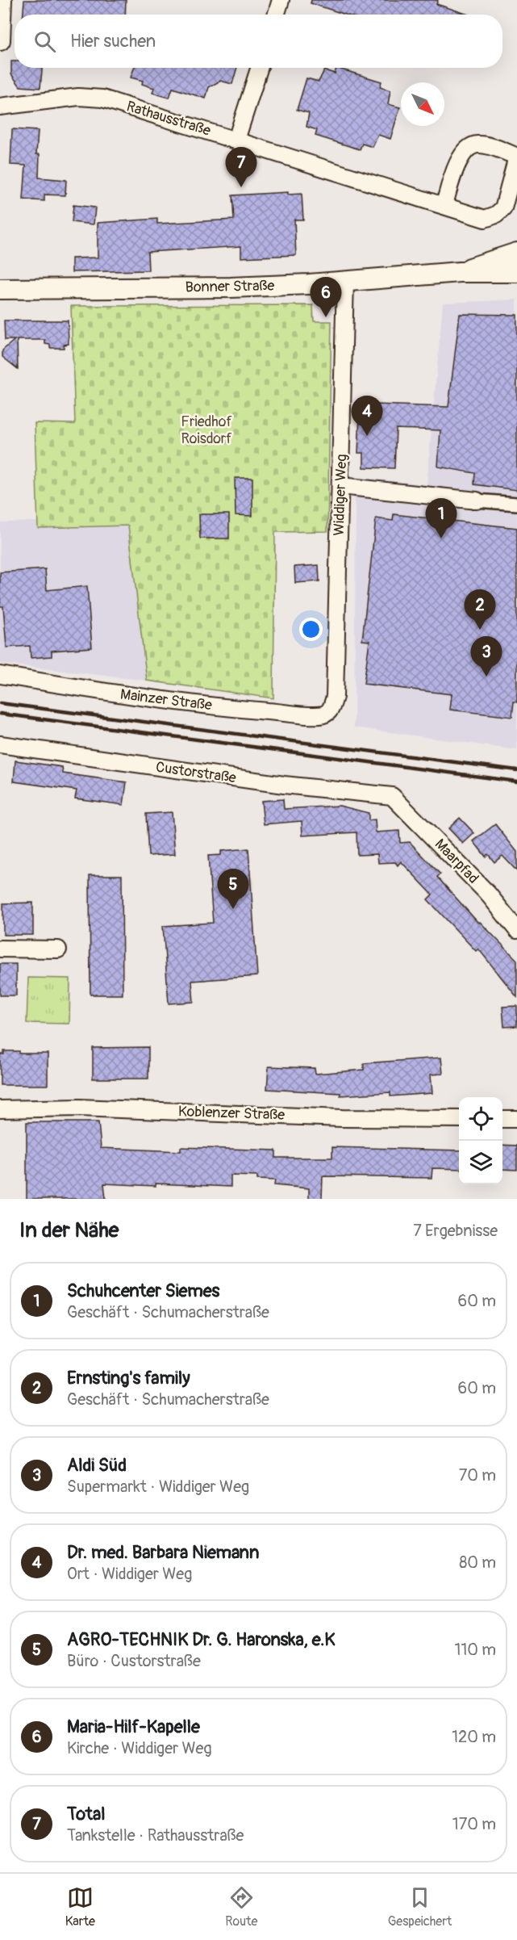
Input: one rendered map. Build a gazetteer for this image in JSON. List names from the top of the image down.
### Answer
{
  "streets": {
    "street": [
      "Rathausstraße",
      "Bonner Straße",
      "Widdiger Weg",
      "Mainzer Straße",
      "Custorstraße",
      "Maarpfad",
      "Koblenzer Straße"
    ]
  },
  "crossings": [
    ["Bonner Straße", "Widdiger Weg"],
    ["Widdiger Weg", "Mainzer Straße"],
    ["Custorstraße", "Maarpfad"]
  ],
  "parks": ["Friedhof Roisdorf"],
  "north": "bottom right",
  "page": {
    "search": "Hier suchen",
    "pins": [
      "7",
      "6",
      "4",
      "1",
      "2",
      "3",
      "5"
    ],
    "heading": ["In der Nähe", "7 Ergebnisse"],
    "list": [
      {
        "mark": "1",
        "name": "Schuhcenter Siemes",
        "note": "Geschäft · Schumacherstraße",
        "value": "60 m"
      },
      {
        "mark": "2",
        "name": "Ernsting's family",
        "note": "Geschäft · Schumacherstraße",
        "value": "60 m"
      },
      {
        "mark": "3",
        "name": "Aldi Süd",
        "note": "Supermarkt · Widdiger Weg",
        "value": "70 m"
      },
      {
        "mark": "4",
        "name": "Dr. med. Barbara Niemann",
        "note": "Ort · Widdiger Weg",
        "value": "80 m"
      },
      {
        "mark": "5",
        "name": "AGRO-TECHNIK Dr. G. Haronska, e.K",
        "note": "Büro · Custorstraße",
        "value": "110 m"
      },
      {
        "mark": "6",
        "name": "Maria-Hilf-Kapelle",
        "note": "Kirche · Widdiger Weg",
        "value": "120 m"
      },
      {
        "mark": "7",
        "name": "Total",
        "note": "Tankstelle · Rathausstraße",
        "value": "170 m"
      }
    ],
    "nav": ["Karte", "Route", "Gespeichert"]
  }
}
